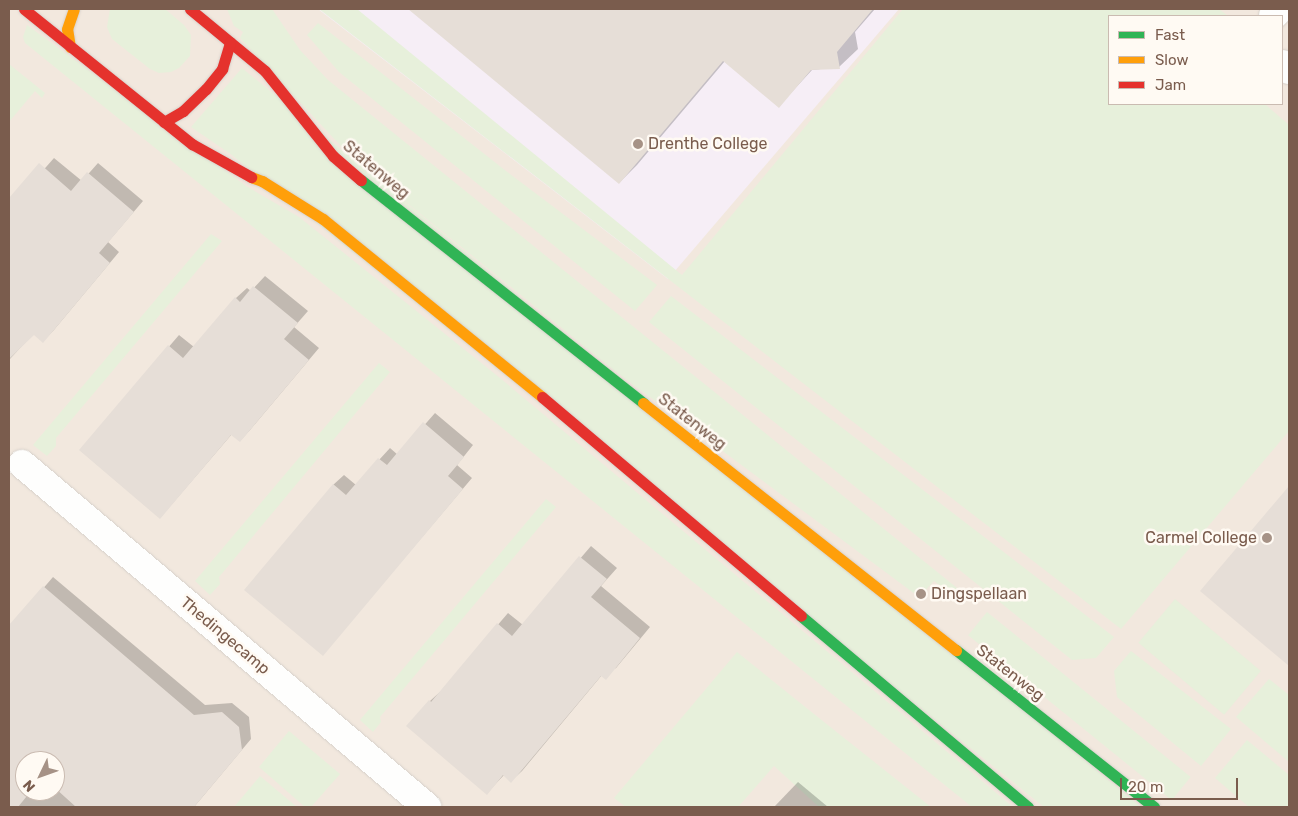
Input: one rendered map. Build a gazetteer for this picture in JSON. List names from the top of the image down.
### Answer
{
  "streets": {
    "street": ["Statenweg", "Thedingecamp"]
  },
  "places": ["Drenthe College", "Carmel College", "Dingspellaan"],
  "legend": ["Fast", "Slow", "Jam"],
  "scale_bar": "20 m",
  "north": "bottom left"
}
